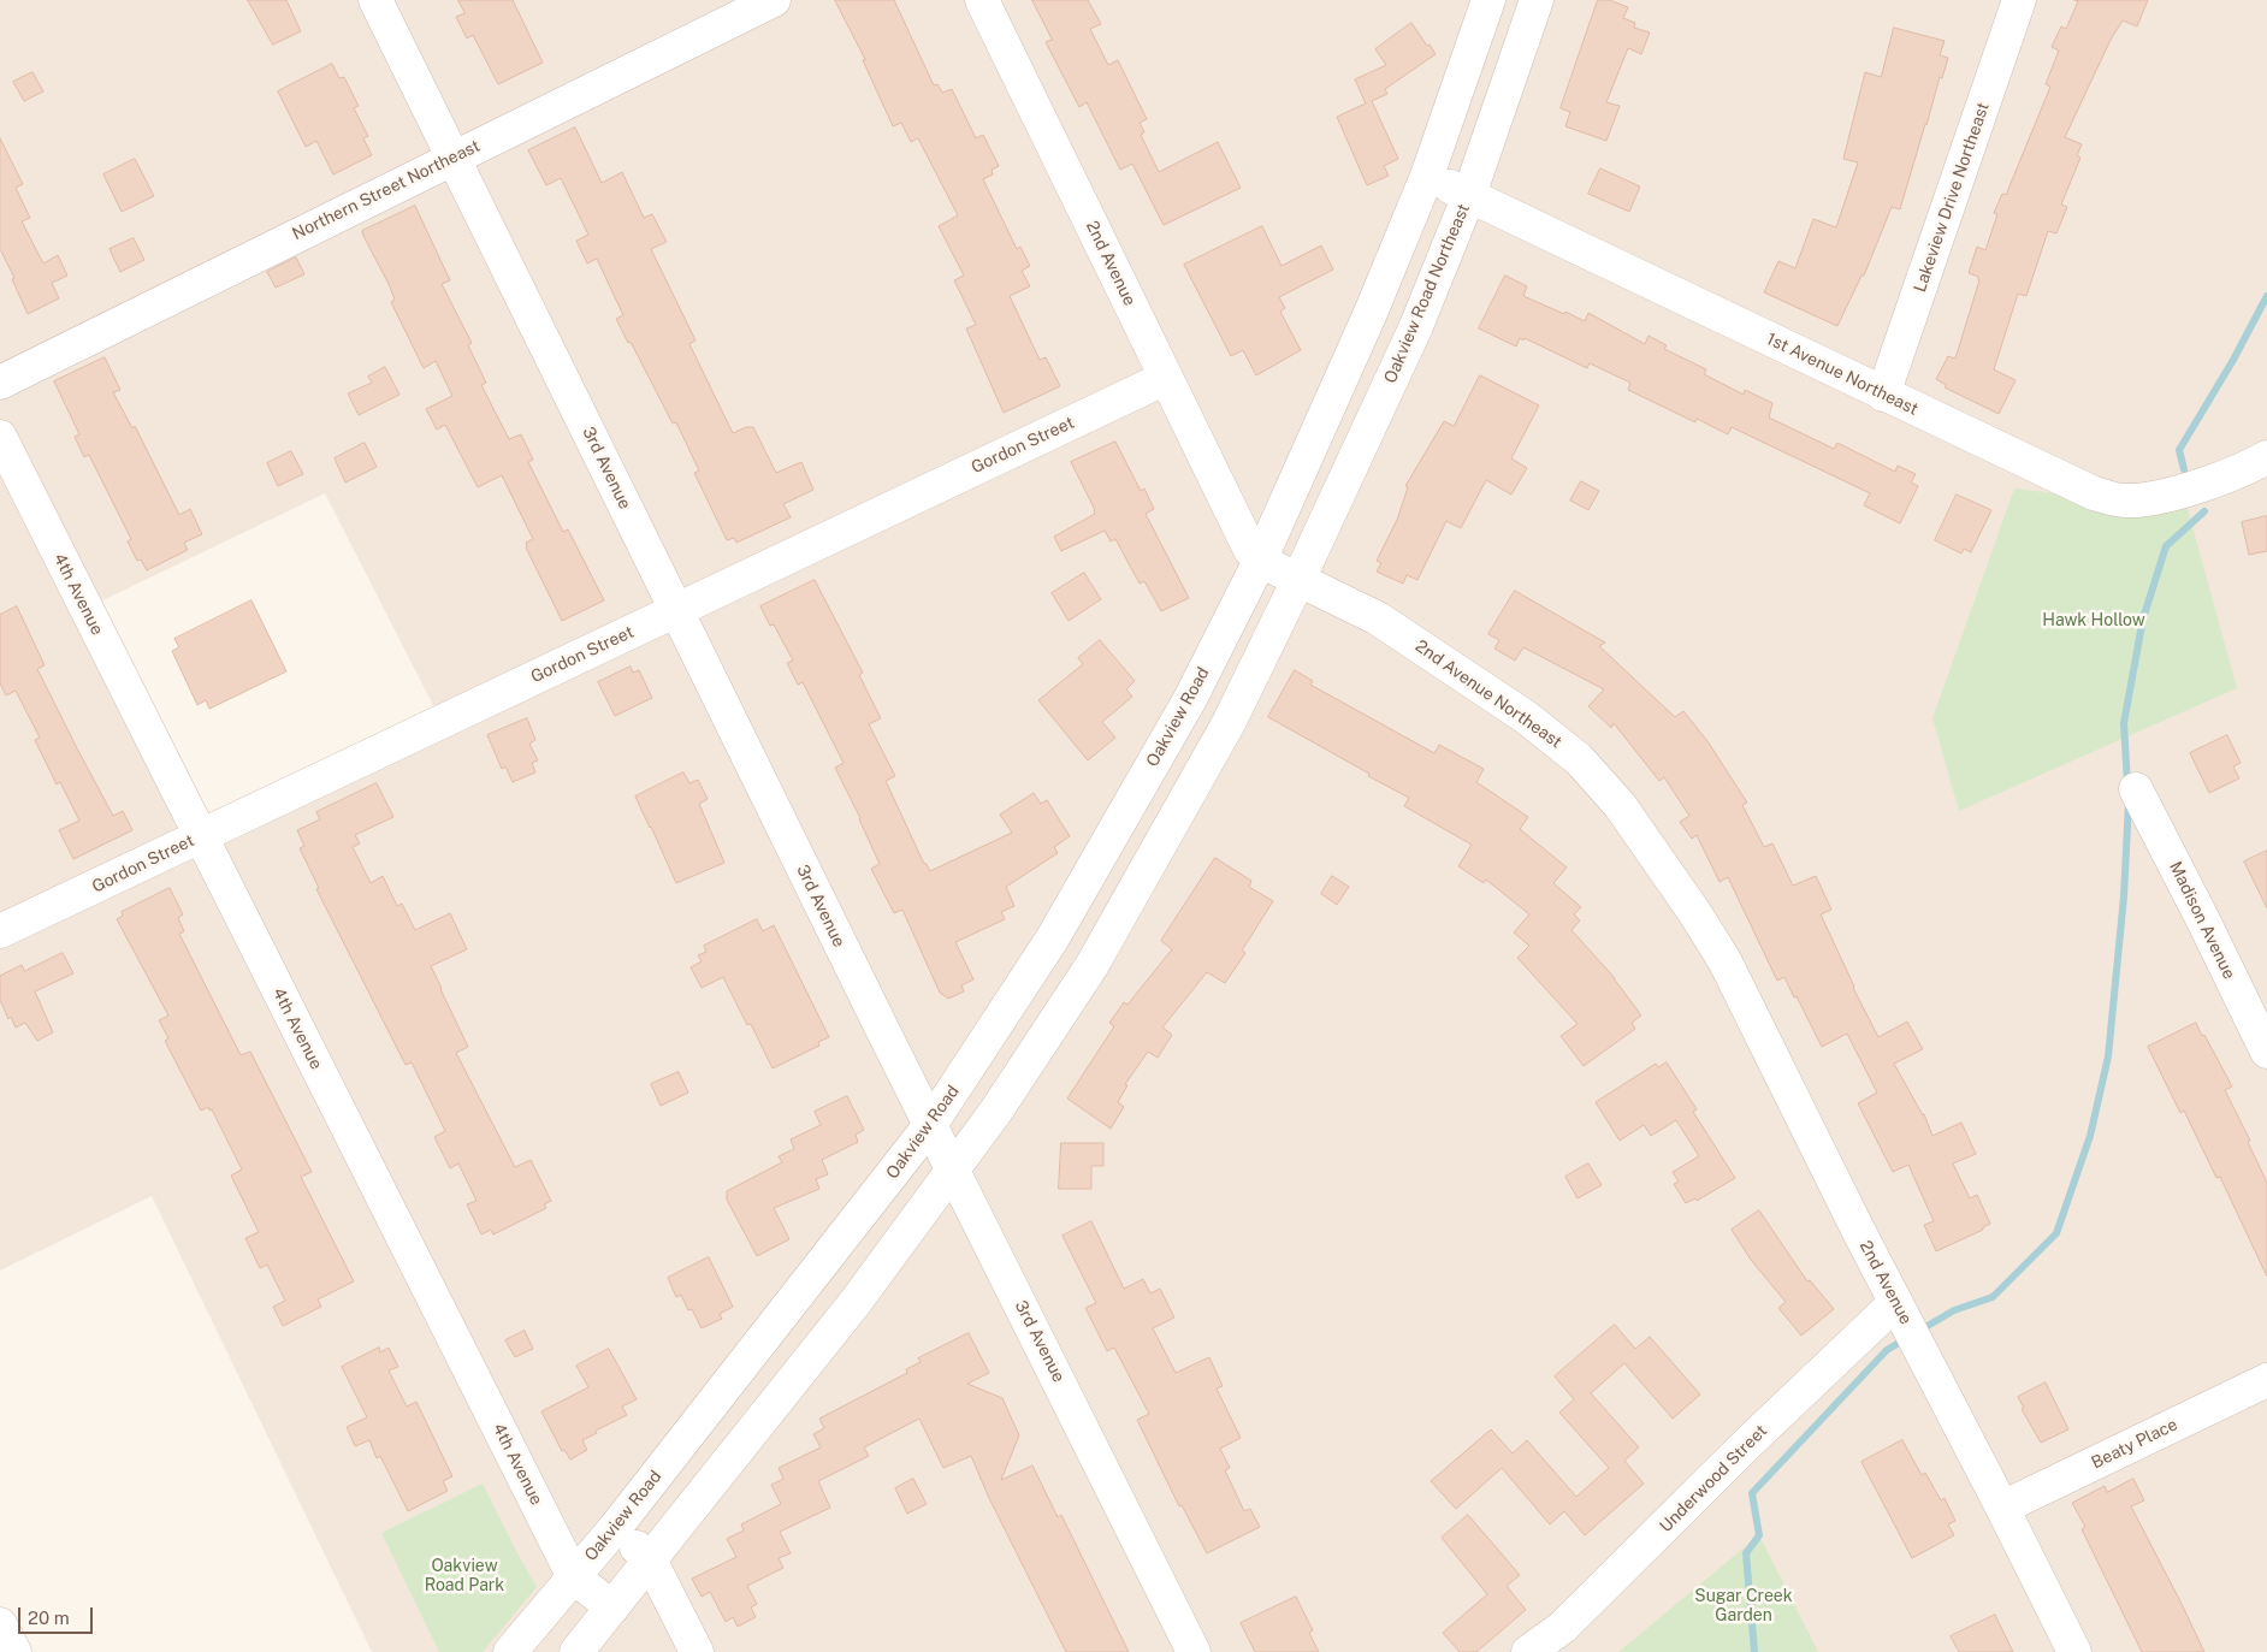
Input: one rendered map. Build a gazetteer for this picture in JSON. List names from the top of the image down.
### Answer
{
  "streets": {
    "street": [
      "Northern Street Northeast",
      "Lakeview Drive Northeast",
      "2nd Avenue",
      "Oakview Road Northeast",
      "1st Avenue Northeast",
      "Gordon Street",
      "3rd Avenue",
      "4th Avenue",
      "2nd Avenue Northeast",
      "Oakview Road",
      "Madison Avenue",
      "Beaty Place",
      "Underwood Street"
    ]
  },
  "crossings": [
    ["Northern Street Northeast", "3rd Avenue"],
    ["Lakeview Drive Northeast", "1st Avenue Northeast"],
    ["2nd Avenue", "Gordon Street"],
    ["2nd Avenue", "2nd Avenue Northeast"],
    ["2nd Avenue", "Oakview Road"],
    ["2nd Avenue", "Beaty Place"],
    ["2nd Avenue", "Underwood Street"],
    ["Oakview Road Northeast", "1st Avenue Northeast"],
    ["Oakview Road Northeast", "2nd Avenue Northeast"],
    ["Gordon Street", "3rd Avenue"],
    ["Gordon Street", "4th Avenue"],
    ["3rd Avenue", "Oakview Road"],
    ["4th Avenue", "Oakview Road"],
    ["2nd Avenue Northeast", "Oakview Road"]
  ],
  "parks": ["Hawk Hollow", "Oakview Road Park", "Sugar Creek Garden"],
  "scale_bar": "20 m"
}
